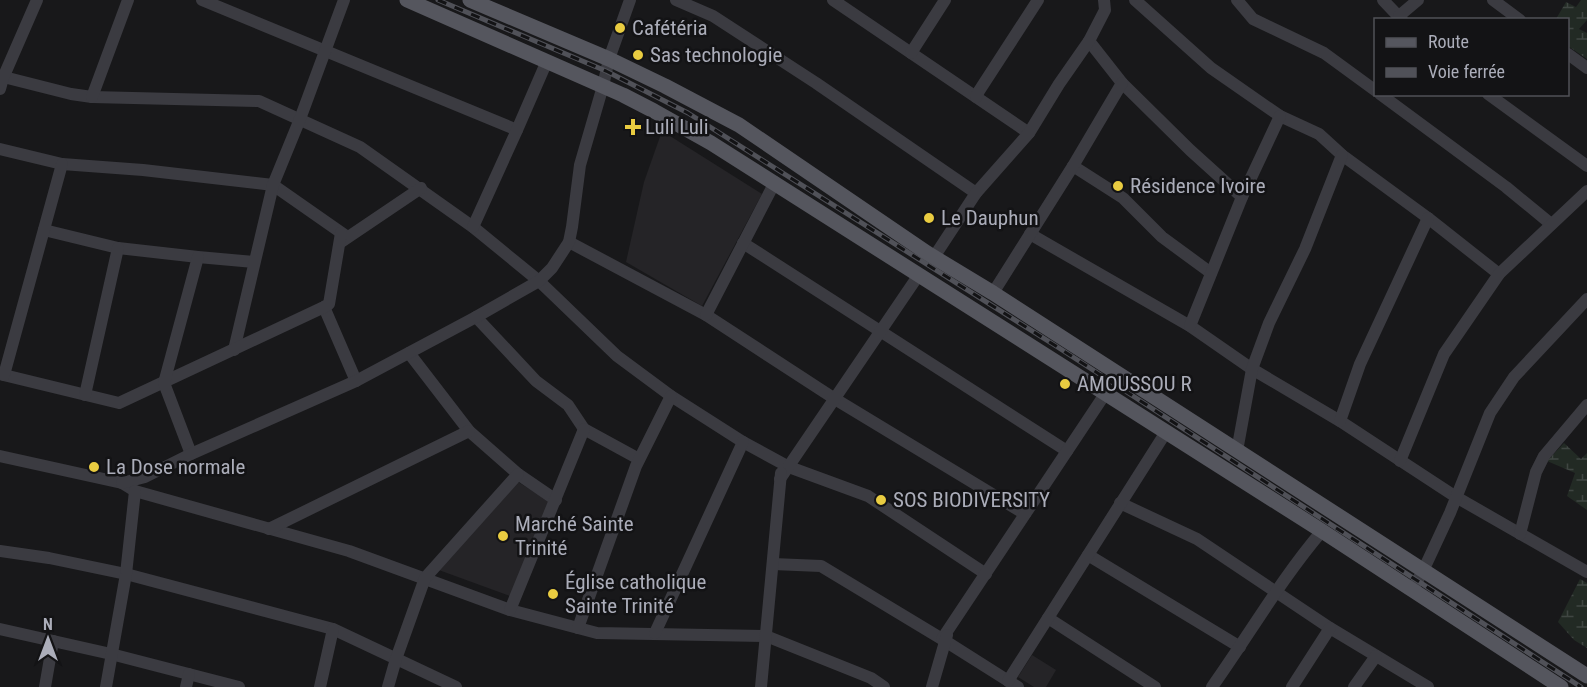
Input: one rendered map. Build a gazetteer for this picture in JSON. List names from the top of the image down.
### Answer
{
  "places": {
    "other": [
      "Cafétéria",
      "Sas technologie",
      "Résidence Ivoire",
      "Le Dauphun",
      "AMOUSSOU R",
      "La Dose normale",
      "SOS BIODIVERSITY",
      "Marché Sainte Trinité",
      "Église catholique Sainte Trinité"
    ],
    "health": ["Luli Luli"]
  },
  "legend": ["Route", "Voie ferrée"],
  "north": "top"
}
